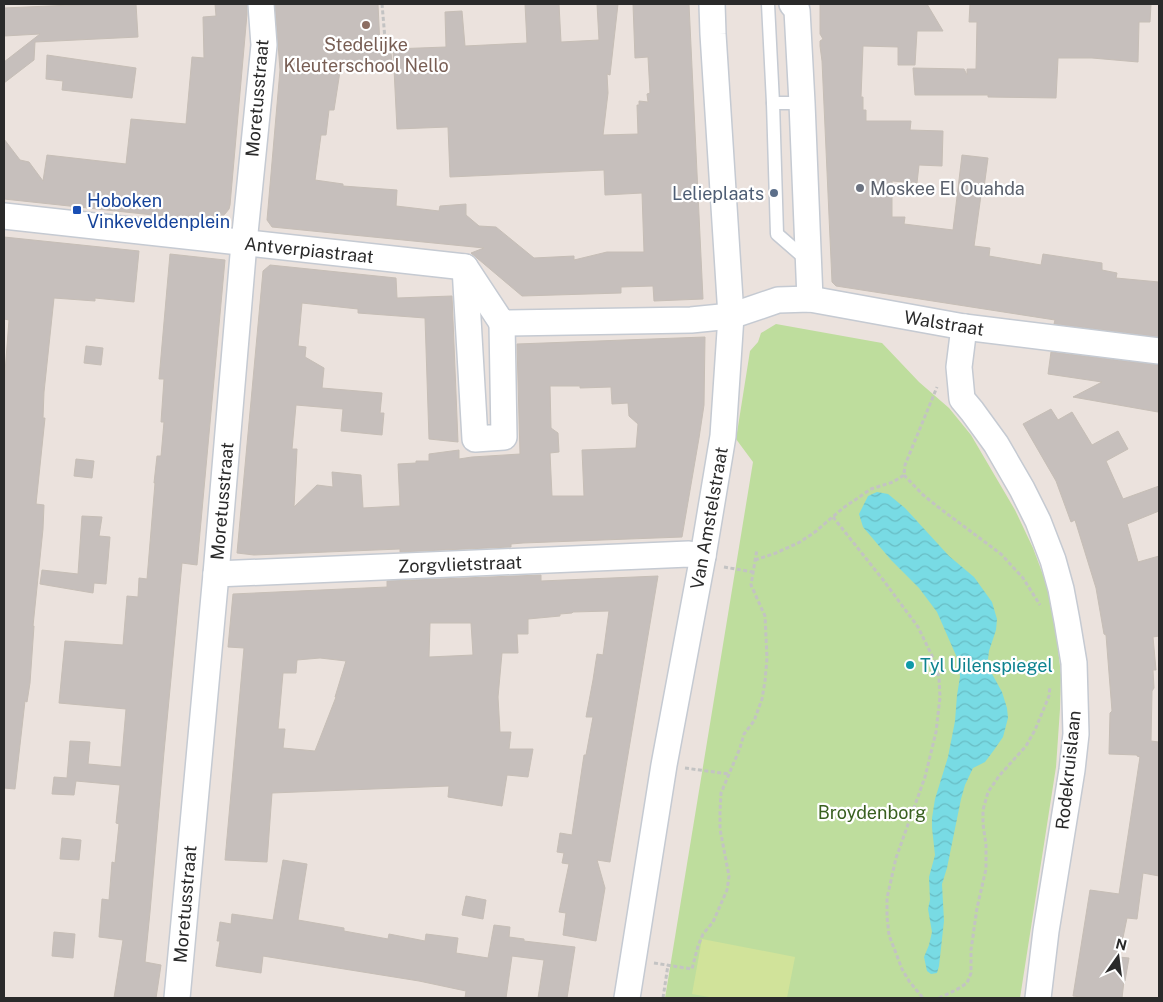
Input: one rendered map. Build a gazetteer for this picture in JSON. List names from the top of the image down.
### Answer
{
  "streets": {
    "street": [
      "Moretusstraat",
      "Antverpiastraat",
      "Walstraat",
      "Van Amstelstraat",
      "Zorgvlietstraat",
      "Rodekruislaan"
    ]
  },
  "crossings": [
    ["Moretusstraat", "Antverpiastraat"],
    ["Moretusstraat", "Zorgvlietstraat"],
    ["Walstraat", "Van Amstelstraat"],
    ["Walstraat", "Rodekruislaan"],
    ["Van Amstelstraat", "Zorgvlietstraat"]
  ],
  "parks": ["Broydenborg"],
  "places": {
    "other": [
      "Stedelijke Kleuterschool Nello",
      "Moskee El Ouahda",
      "Lelieplaats",
      "Tyl Uilenspiegel"
    ],
    "transit": ["Hoboken Vinkeveldenplein"]
  },
  "north": "top"
}
